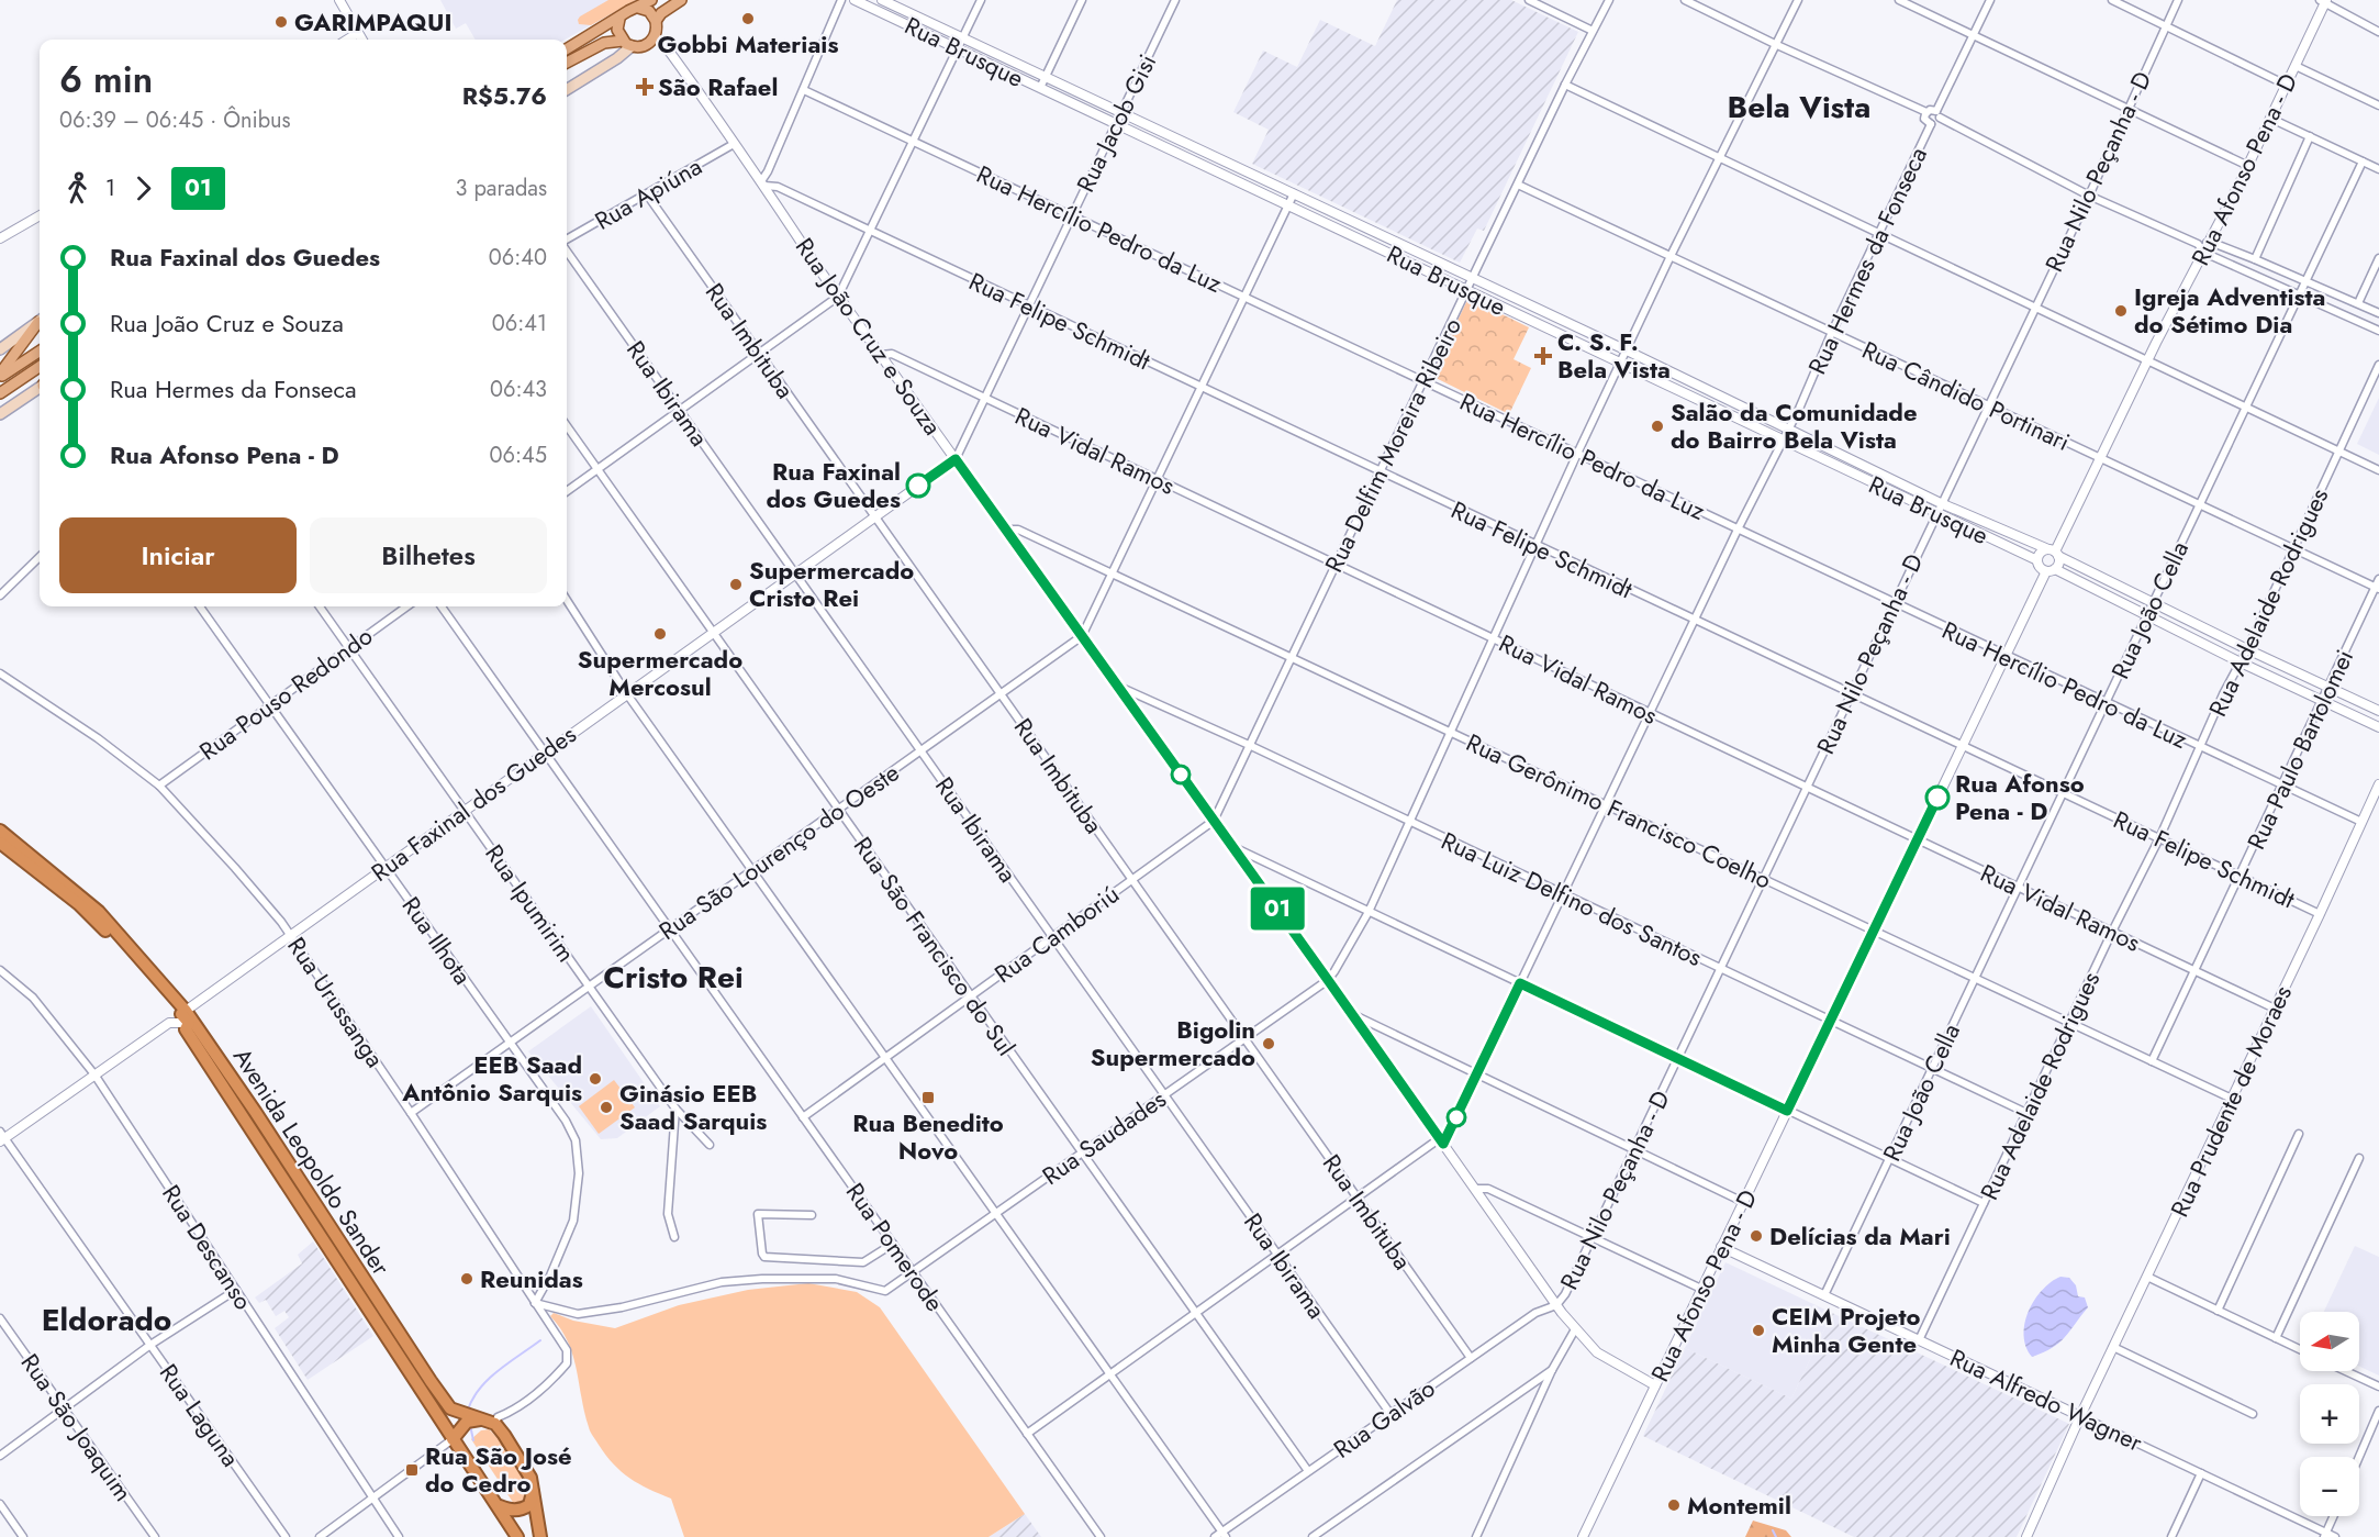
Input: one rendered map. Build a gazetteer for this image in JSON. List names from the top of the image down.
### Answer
{
  "streets": {
    "highway": ["Avenida Leopoldo Sander"],
    "street": [
      "Rua Brusque",
      "Rua Jacob Gisi",
      "Rua Afonso Pena - D",
      "Rua Nilo Peçanha - D",
      "Rua Apiúna",
      "Rua Hercílio Pedro da Luz",
      "Rua Hermes da Fonseca",
      "Rua Felipe Schmidt",
      "Rua João Cruz e Souza",
      "Rua Imbituba",
      "Rua Ibirama",
      "Rua Cândido Portinari",
      "Rua Delfim Moreira Ribeiro",
      "Rua Vidal Ramos",
      "Rua Adelaide Rodrigues",
      "Rua João Cella",
      "Rua Pouso Redondo",
      "Rua Paulo Bartolomei",
      "Rua Faxinal dos Guedes",
      "Rua Gerônimo Francisco Coelho",
      "Rua São Lourenço do Oeste",
      "Rua Luiz Delfino dos Santos",
      "Rua Ipumirim",
      "Rua Camboriú",
      "Rua Ilhota",
      "Rua São Francisco do Sul",
      "Rua Urussanga",
      "Rua Prudente de Moraes",
      "Rua Saudades",
      "Rua Descanso",
      "Rua Pomerode",
      "Rua Alfredo Wagner",
      "Rua Laguna",
      "Rua Galvão",
      "Rua São Joaquim"
    ]
  },
  "crossings": [
    ["Rua Brusque", "Rua Jacob Gisi"],
    ["Rua Brusque", "Rua Afonso Pena - D"],
    ["Rua Brusque", "Rua Nilo Peçanha - D"],
    ["Rua Brusque", "Rua Hermes da Fonseca"],
    ["Rua Brusque", "Rua Delfim Moreira Ribeiro"],
    ["Rua Brusque", "Rua Adelaide Rodrigues"],
    ["Rua Brusque", "Rua João Cella"],
    ["Rua Brusque", "Rua Paulo Bartolomei"],
    ["Rua Jacob Gisi", "Rua Hercílio Pedro da Luz"],
    ["Rua Jacob Gisi", "Rua Felipe Schmidt"],
    ["Rua Jacob Gisi", "Rua João Cruz e Souza"],
    ["Rua Jacob Gisi", "Rua Vidal Ramos"],
    ["Rua Jacob Gisi", "Rua Faxinal dos Guedes"],
    ["Rua Afonso Pena - D", "Rua Hercílio Pedro da Luz"],
    ["Rua Afonso Pena - D", "Rua Felipe Schmidt"],
    ["Rua Afonso Pena - D", "Rua João Cruz e Souza"],
    ["Rua Afonso Pena - D", "Rua Cândido Portinari"],
    ["Rua Afonso Pena - D", "Rua Vidal Ramos"],
    ["Rua Afonso Pena - D", "Rua Gerônimo Francisco Coelho"],
    ["Rua Afonso Pena - D", "Rua Luiz Delfino dos Santos"],
    ["Rua Afonso Pena - D", "Rua Alfredo Wagner"],
    ["Rua Nilo Peçanha - D", "Rua Hercílio Pedro da Luz"],
    ["Rua Nilo Peçanha - D", "Rua Felipe Schmidt"],
    ["Rua Nilo Peçanha - D", "Rua João Cruz e Souza"],
    ["Rua Nilo Peçanha - D", "Rua Cândido Portinari"],
    ["Rua Nilo Peçanha - D", "Rua Vidal Ramos"],
    ["Rua Nilo Peçanha - D", "Rua Gerônimo Francisco Coelho"],
    ["Rua Nilo Peçanha - D", "Rua Luiz Delfino dos Santos"],
    ["Rua Nilo Peçanha - D", "Rua Galvão"],
    ["Rua Apiúna", "Rua João Cruz e Souza"],
    ["Rua Apiúna", "Rua Imbituba"],
    ["Rua Hercílio Pedro da Luz", "Rua Hermes da Fonseca"],
    ["Rua Hercílio Pedro da Luz", "Rua Delfim Moreira Ribeiro"],
    ["Rua Hercílio Pedro da Luz", "Rua Adelaide Rodrigues"],
    ["Rua Hercílio Pedro da Luz", "Rua João Cella"],
    ["Rua Hercílio Pedro da Luz", "Rua Paulo Bartolomei"],
    ["Rua Hercílio Pedro da Luz", "Rua Prudente de Moraes"],
    ["Rua Hermes da Fonseca", "Rua Felipe Schmidt"],
    ["Rua Hermes da Fonseca", "Rua João Cruz e Souza"],
    ["Rua Hermes da Fonseca", "Rua Imbituba"],
    ["Rua Hermes da Fonseca", "Rua Ibirama"],
    ["Rua Hermes da Fonseca", "Rua Cândido Portinari"],
    ["Rua Hermes da Fonseca", "Rua Vidal Ramos"],
    ["Rua Hermes da Fonseca", "Rua Gerônimo Francisco Coelho"],
    ["Rua Hermes da Fonseca", "Rua Luiz Delfino dos Santos"],
    ["Rua Hermes da Fonseca", "Rua São Francisco do Sul"],
    ["Rua Hermes da Fonseca", "Rua Pomerode"],
    ["Rua Felipe Schmidt", "Rua João Cruz e Souza"],
    ["Rua Felipe Schmidt", "Rua Delfim Moreira Ribeiro"],
    ["Rua Felipe Schmidt", "Rua Adelaide Rodrigues"],
    ["Rua Felipe Schmidt", "Rua João Cella"],
    ["Rua Felipe Schmidt", "Rua Paulo Bartolomei"],
    ["Rua Felipe Schmidt", "Rua Prudente de Moraes"],
    ["Rua João Cruz e Souza", "Rua Delfim Moreira Ribeiro"],
    ["Rua João Cruz e Souza", "Rua Vidal Ramos"],
    ["Rua João Cruz e Souza", "Rua Faxinal dos Guedes"],
    ["Rua João Cruz e Souza", "Rua Gerônimo Francisco Coelho"],
    ["Rua João Cruz e Souza", "Rua São Lourenço do Oeste"],
    ["Rua João Cruz e Souza", "Rua Luiz Delfino dos Santos"],
    ["Rua João Cruz e Souza", "Rua Camboriú"],
    ["Rua João Cruz e Souza", "Rua Saudades"],
    ["Rua João Cruz e Souza", "Rua Galvão"],
    ["Rua Imbituba", "Rua Faxinal dos Guedes"],
    ["Rua Imbituba", "Rua São Lourenço do Oeste"],
    ["Rua Imbituba", "Rua Camboriú"],
    ["Rua Imbituba", "Rua Saudades"],
    ["Rua Imbituba", "Rua Galvão"],
    ["Rua Ibirama", "Rua Faxinal dos Guedes"],
    ["Rua Ibirama", "Rua São Lourenço do Oeste"],
    ["Rua Ibirama", "Rua Camboriú"],
    ["Rua Ibirama", "Rua Saudades"],
    ["Rua Ibirama", "Rua Galvão"],
    ["Rua Cândido Portinari", "Rua Delfim Moreira Ribeiro"],
    ["Rua Cândido Portinari", "Rua Adelaide Rodrigues"],
    ["Rua Cândido Portinari", "Rua João Cella"],
    ["Rua Cândido Portinari", "Rua Paulo Bartolomei"],
    ["Rua Delfim Moreira Ribeiro", "Rua Vidal Ramos"],
    ["Rua Delfim Moreira Ribeiro", "Rua Gerônimo Francisco Coelho"],
    ["Rua Delfim Moreira Ribeiro", "Rua Luiz Delfino dos Santos"],
    ["Rua Delfim Moreira Ribeiro", "Rua Camboriú"],
    ["Rua Vidal Ramos", "Rua Adelaide Rodrigues"],
    ["Rua Vidal Ramos", "Rua João Cella"],
    ["Rua Vidal Ramos", "Rua Paulo Bartolomei"],
    ["Rua Vidal Ramos", "Rua Prudente de Moraes"],
    ["Rua Adelaide Rodrigues", "Rua Gerônimo Francisco Coelho"],
    ["Rua Adelaide Rodrigues", "Rua Luiz Delfino dos Santos"],
    ["Rua Adelaide Rodrigues", "Rua Alfredo Wagner"],
    ["Rua João Cella", "Rua Gerônimo Francisco Coelho"],
    ["Rua João Cella", "Rua Luiz Delfino dos Santos"],
    ["Rua João Cella", "Rua Alfredo Wagner"],
    ["Rua Pouso Redondo", "Rua Ipumirim"],
    ["Rua Pouso Redondo", "Rua Ilhota"],
    ["Rua Pouso Redondo", "Rua Urussanga"],
    ["Rua Paulo Bartolomei", "Rua Gerônimo Francisco Coelho"],
    ["Rua Faxinal dos Guedes", "Rua Ipumirim"],
    ["Rua Faxinal dos Guedes", "Rua Ilhota"],
    ["Rua Faxinal dos Guedes", "Rua São Francisco do Sul"],
    ["Rua Faxinal dos Guedes", "Rua Urussanga"],
    ["Rua Faxinal dos Guedes", "Avenida Leopoldo Sander"],
    ["Rua Faxinal dos Guedes", "Rua Descanso"],
    ["Rua Faxinal dos Guedes", "Rua Pomerode"],
    ["Rua Faxinal dos Guedes", "Rua Laguna"],
    ["Rua Gerônimo Francisco Coelho", "Rua Prudente de Moraes"],
    ["Rua São Lourenço do Oeste", "Rua Ipumirim"],
    ["Rua São Lourenço do Oeste", "Rua Ilhota"],
    ["Rua São Lourenço do Oeste", "Rua São Francisco do Sul"],
    ["Rua São Lourenço do Oeste", "Rua Urussanga"],
    ["Rua São Lourenço do Oeste", "Rua Pomerode"],
    ["Rua Camboriú", "Rua São Francisco do Sul"],
    ["Rua Camboriú", "Rua Pomerode"],
    ["Rua Ilhota", "Rua Urussanga"],
    ["Rua São Francisco do Sul", "Rua Saudades"],
    ["Rua São Francisco do Sul", "Rua Galvão"],
    ["Rua Urussanga", "Avenida Leopoldo Sander"],
    ["Rua Prudente de Moraes", "Rua Alfredo Wagner"],
    ["Rua Saudades", "Rua Pomerode"]
  ],
  "districts": ["Bela Vista", "Cristo Rei", "Eldorado"],
  "places": {
    "other": [
      "Gobbi Materiais",
      "GARIMPAQUI",
      "Igreja Adventista do Sétimo Dia",
      "Salão da Comunidade do Bairro Bela Vista",
      "Rua Faxinal dos Guedes",
      "Supermercado Cristo Rei",
      "Supermercado Mercosul",
      "Rua Afonso Pena - D",
      "Bigolin Supermercado",
      "EEB Saad Antônio Sarquis",
      "Ginásio EEB Saad Sarquis",
      "Delícias da Mari",
      "Reunidas",
      "CEIM Projeto Minha Gente",
      "Montemil"
    ],
    "health": ["São Rafael", "C. S. F. Bela Vista"],
    "transit": ["Rua Benedito Novo", "Rua São José do Cedro"]
  },
  "lines": ["bus line 01"],
  "north": "left",
  "page": {
    "on_map": "01",
    "heading": ["6 min", "06:39 – 06:45 · Ônibus", "R$5.76"],
    "legs": ["1", "01", "3 paradas"],
    "list": [
      {
        "name": "Rua Faxinal dos Guedes",
        "value": "06:40"
      },
      {
        "name": "Rua João Cruz e Souza",
        "value": "06:41"
      },
      {
        "name": "Rua Hermes da Fonseca",
        "value": "06:43"
      },
      {
        "name": "Rua Afonso Pena - D",
        "value": "06:45"
      }
    ],
    "buttons": ["Iniciar", "Bilhetes"],
    "map_buttons": ["+", "−"]
  }
}
